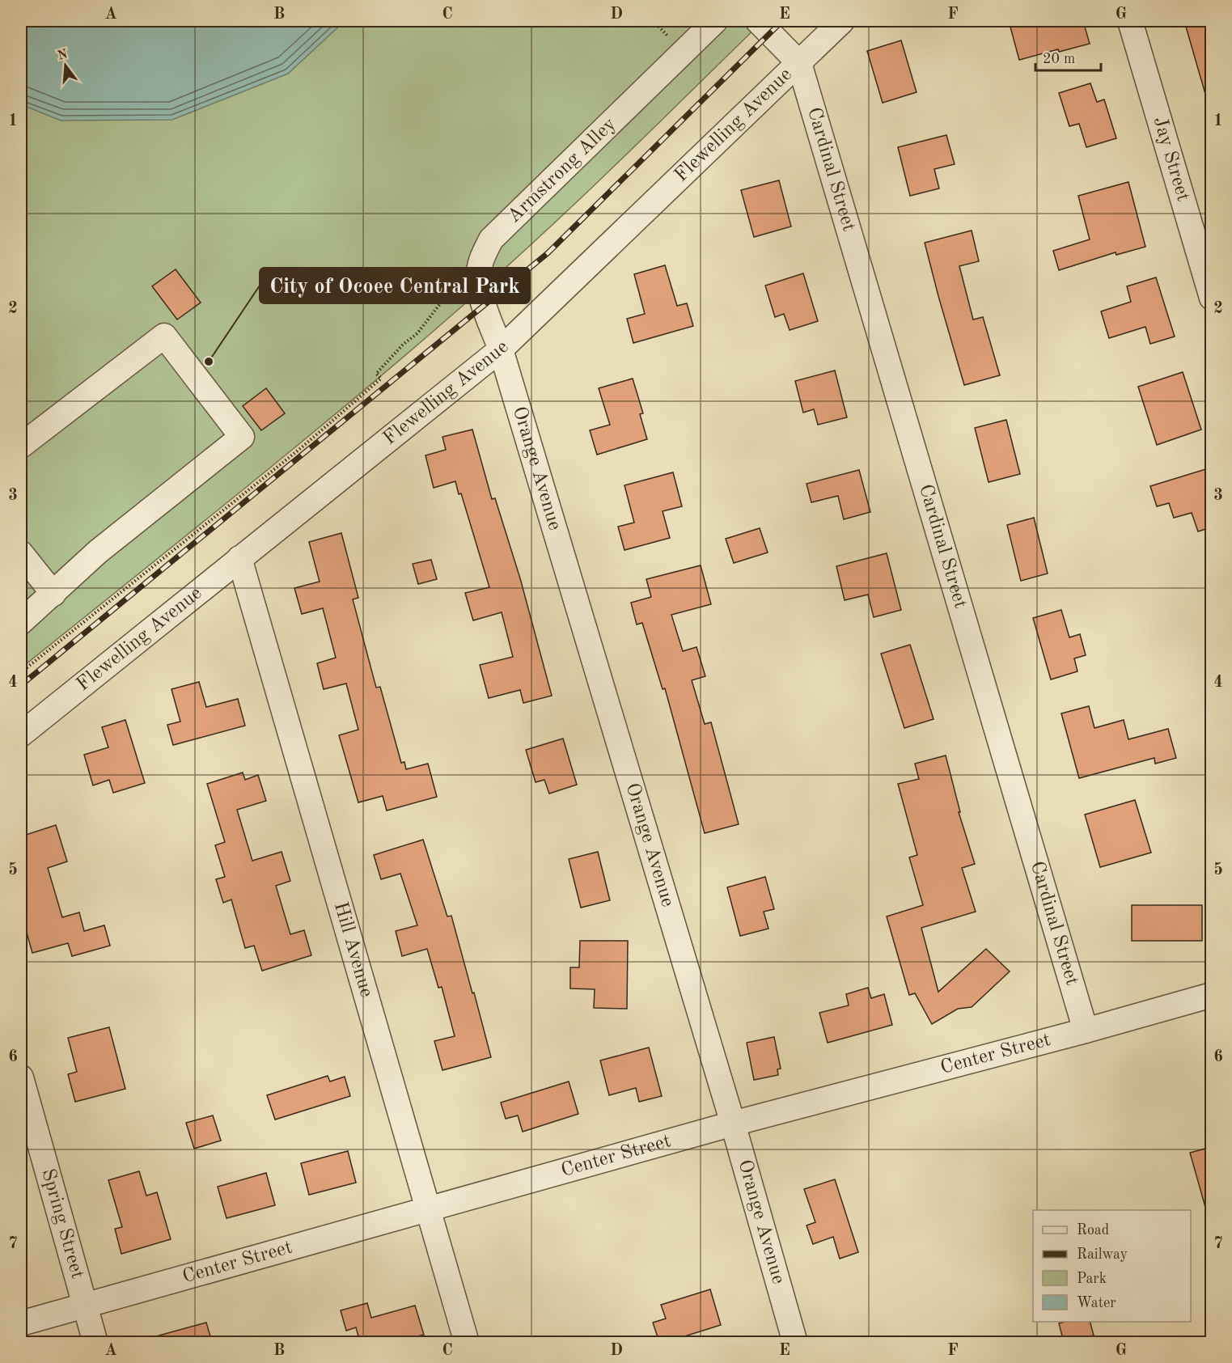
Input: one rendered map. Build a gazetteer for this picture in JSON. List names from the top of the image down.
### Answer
{
  "streets": {
    "street": [
      "Flewelling Avenue",
      "Jay Street",
      "Cardinal Street",
      "Armstrong Alley",
      "Orange Avenue",
      "Hill Avenue",
      "Center Street",
      "Spring Street"
    ]
  },
  "crossings": [
    ["Flewelling Avenue", "Cardinal Street"],
    ["Flewelling Avenue", "Armstrong Alley"],
    ["Flewelling Avenue", "Orange Avenue"],
    ["Flewelling Avenue", "Hill Avenue"],
    ["Cardinal Street", "Center Street"],
    ["Armstrong Alley", "Orange Avenue"],
    ["Orange Avenue", "Center Street"],
    ["Hill Avenue", "Center Street"],
    ["Center Street", "Spring Street"]
  ],
  "places": ["City of Ocoee Central Park"],
  "legend": [
    "Road",
    "Railway",
    "Park",
    "Water"
  ],
  "scale_bar": "20 m",
  "north": "top",
  "grid": {
    "columns": [
      "A",
      "B",
      "C",
      "D",
      "E",
      "F",
      "G"
    ],
    "rows": [
      "1",
      "2",
      "3",
      "4",
      "5",
      "6",
      "7"
    ]
  }
}
